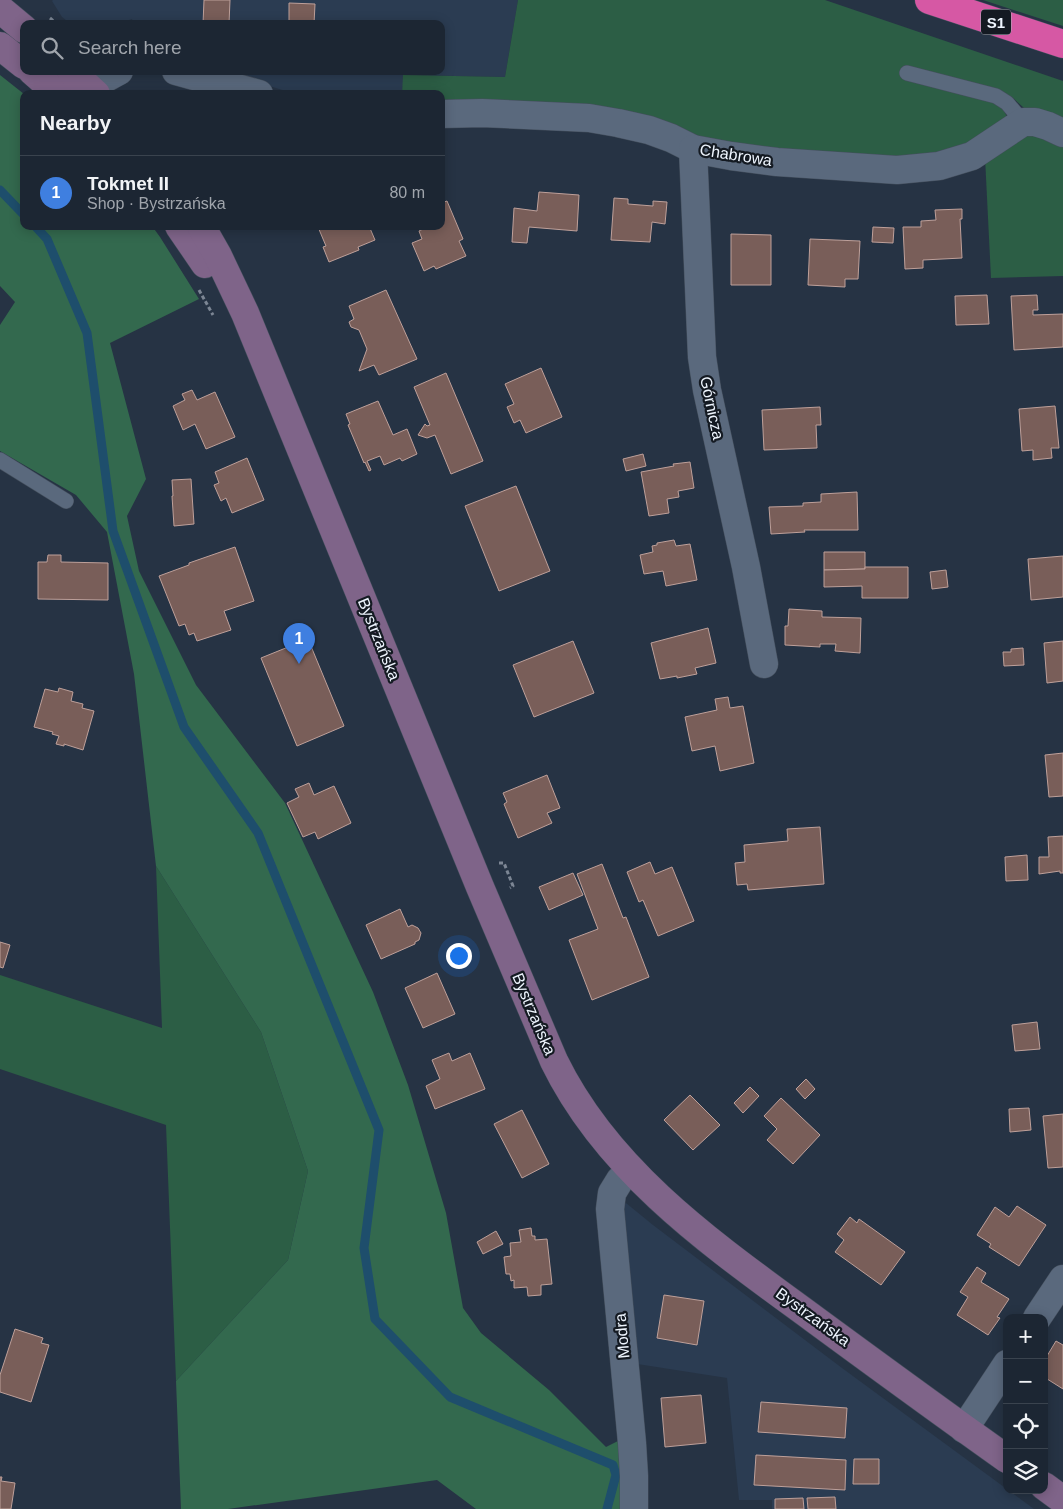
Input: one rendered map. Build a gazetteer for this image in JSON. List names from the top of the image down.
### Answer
{
  "streets": {
    "highway": ["S1"],
    "main road": ["Bystrzańska"],
    "street": ["Chabrowa", "Górnicza", "Modra"]
  },
  "crossings": [
    ["Chabrowa", "Górnicza"],
    ["Bystrzańska", "Modra"]
  ],
  "page": {
    "search": "Search here",
    "heading": "Nearby",
    "list": [
      {
        "mark": "1",
        "name": "Tokmet II",
        "note": "Shop · Bystrzańska",
        "value": "80 m"
      }
    ],
    "pins": "1",
    "map_buttons": ["+", "−"]
  }
}
